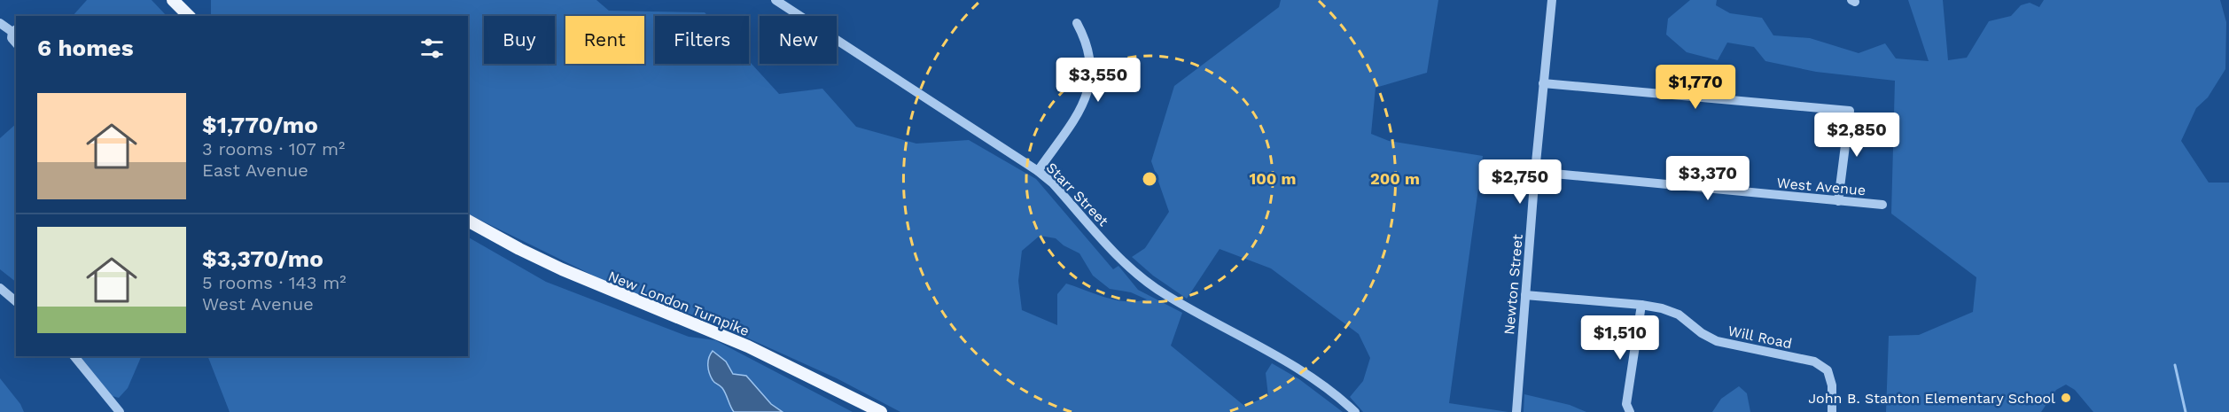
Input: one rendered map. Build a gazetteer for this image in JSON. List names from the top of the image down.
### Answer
{
  "streets": {
    "main road": ["New London Turnpike"],
    "street": [
      "West Avenue",
      "Starr Street",
      "Newton Street",
      "Will Road"
    ]
  },
  "crossings": [
    ["West Avenue", "Newton Street"],
    ["Newton Street", "Will Road"]
  ],
  "places": ["John B. Stanton Elementary School"],
  "page": {
    "chip": [
      "Buy",
      "Rent",
      "Filters",
      "New"
    ],
    "heading": "6 homes",
    "price": [
      "$3,550",
      "$1,770",
      "$2,850",
      "$3,370",
      "$2,750",
      "$1,510"
    ],
    "list": [
      {
        "name": "$1,770/mo",
        "note": "3 rooms · 107 m² · East Avenue"
      },
      {
        "name": "$3,370/mo",
        "note": "5 rooms · 143 m² · West Avenue"
      }
    ]
  },
  "rings": ["100 m", "200 m"]
}
